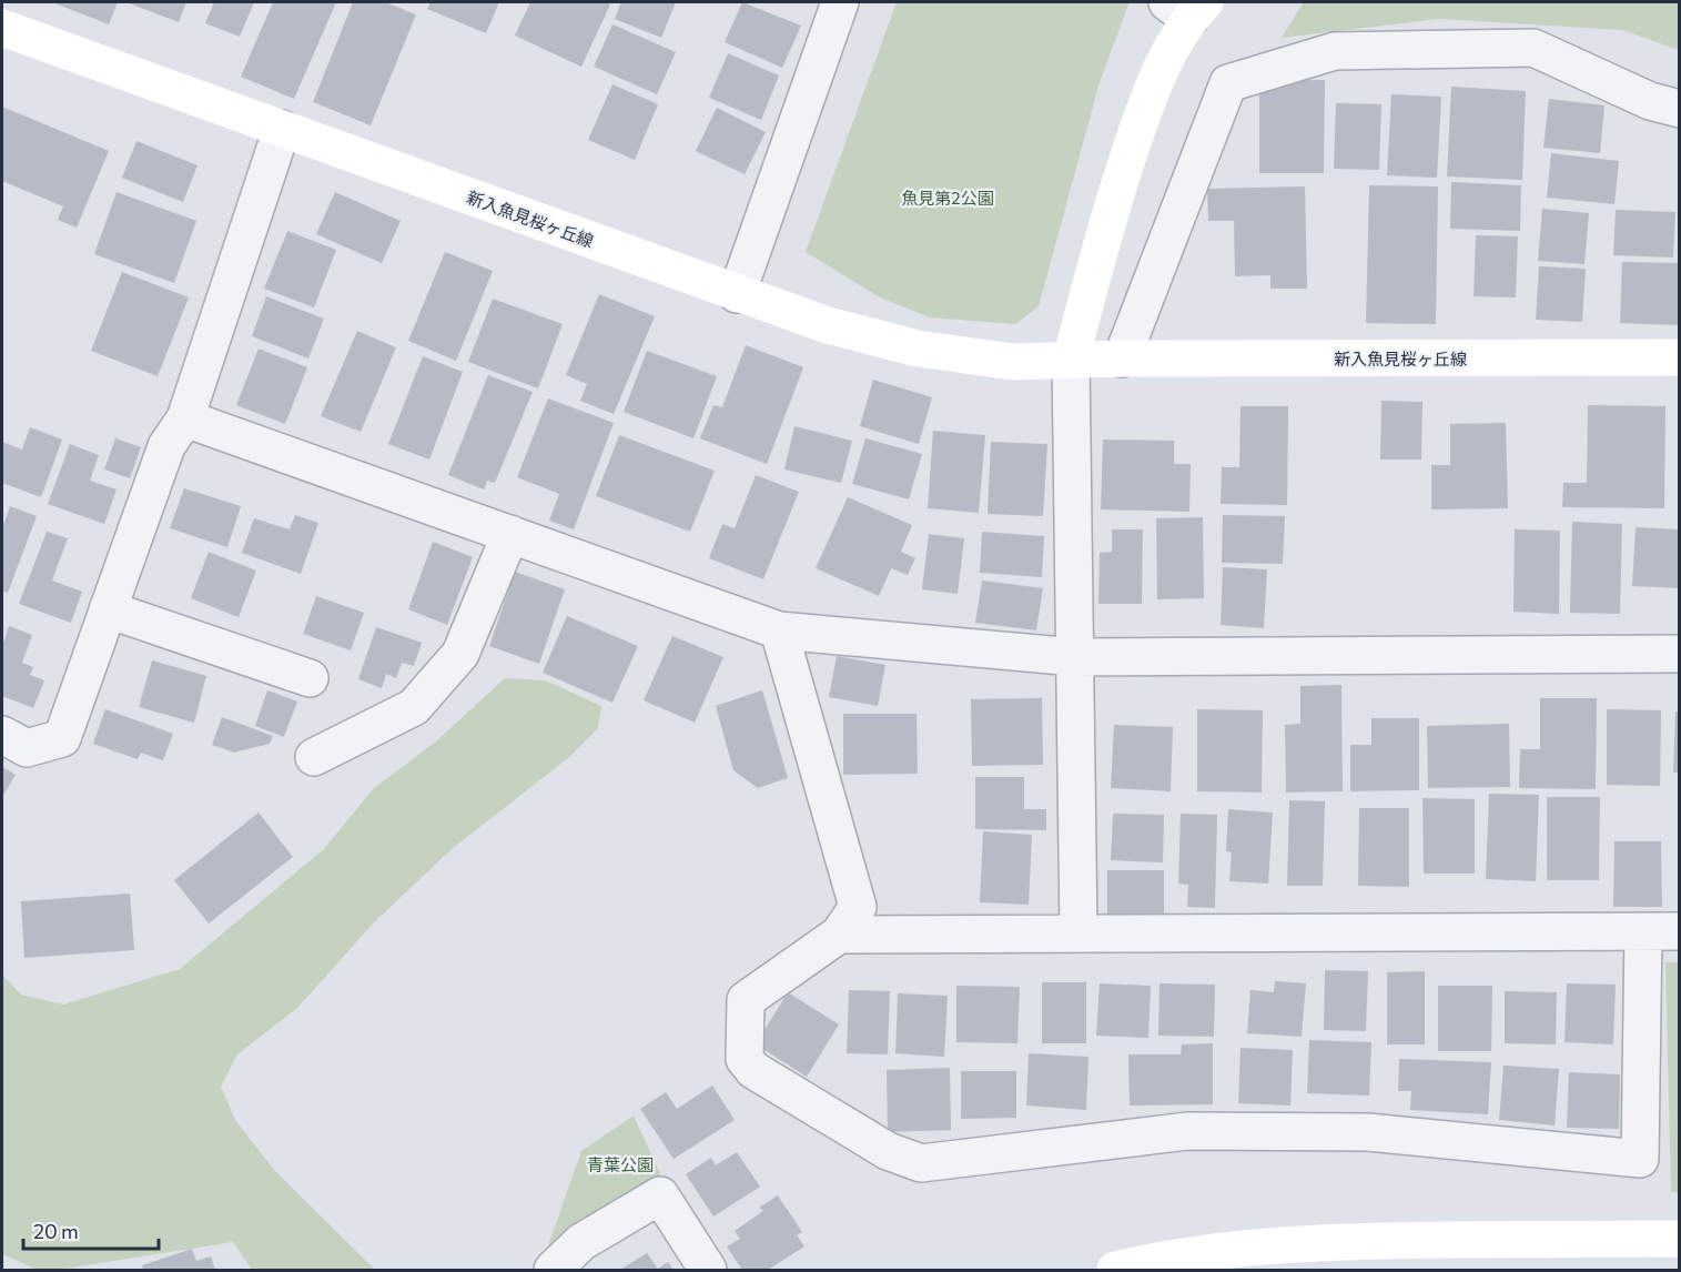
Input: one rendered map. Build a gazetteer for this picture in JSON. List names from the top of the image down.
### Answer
{
  "streets": {
    "street": ["新入魚見桜ヶ丘線"]
  },
  "parks": ["魚見第2公園", "青葉公園"],
  "scale_bar": "20 m"
}
